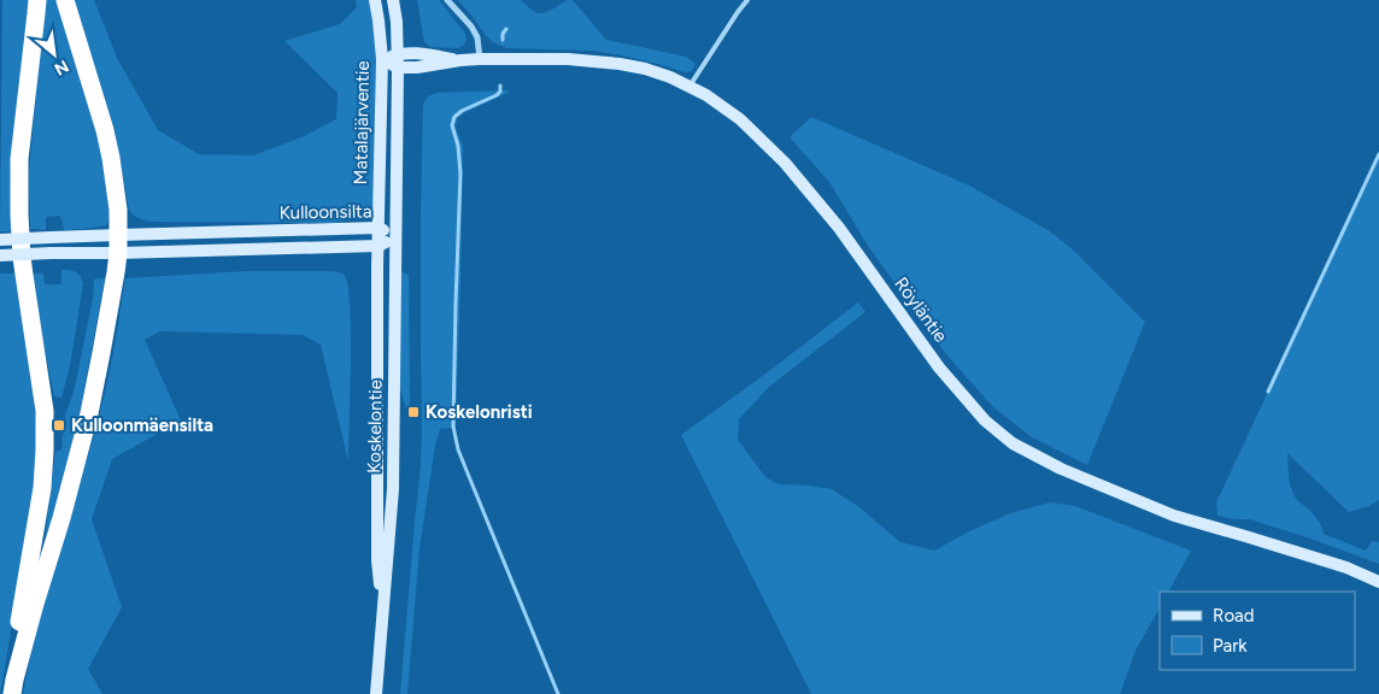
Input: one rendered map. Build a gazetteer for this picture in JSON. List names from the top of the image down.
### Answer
{
  "streets": {
    "main road": [
      "Matalajärventie",
      "Kulloonsilta",
      "Röyläntie",
      "Koskelontie"
    ]
  },
  "crossings": [
    ["Matalajärventie", "Kulloonsilta"],
    ["Matalajärventie", "Röyläntie"],
    ["Matalajärventie", "Koskelontie"],
    ["Kulloonsilta", "Koskelontie"]
  ],
  "places": {
    "transit": ["Koskelonristi", "Kulloonmäensilta"]
  },
  "legend": ["Road", "Park"],
  "north": "bottom right"
}
